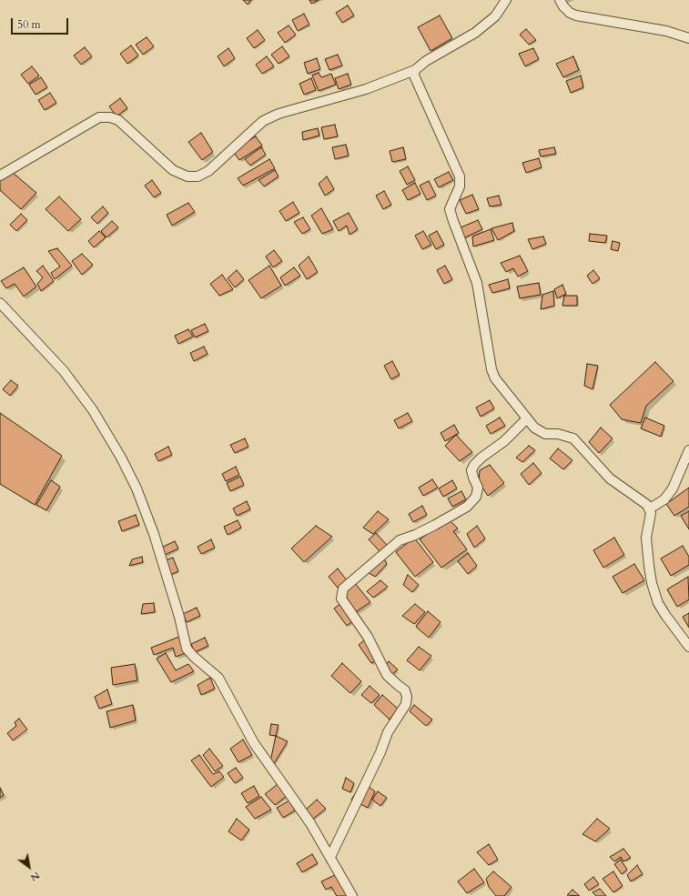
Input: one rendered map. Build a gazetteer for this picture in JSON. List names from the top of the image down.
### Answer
{
  "scale_bar": "50 m",
  "north": "bottom right"
}
